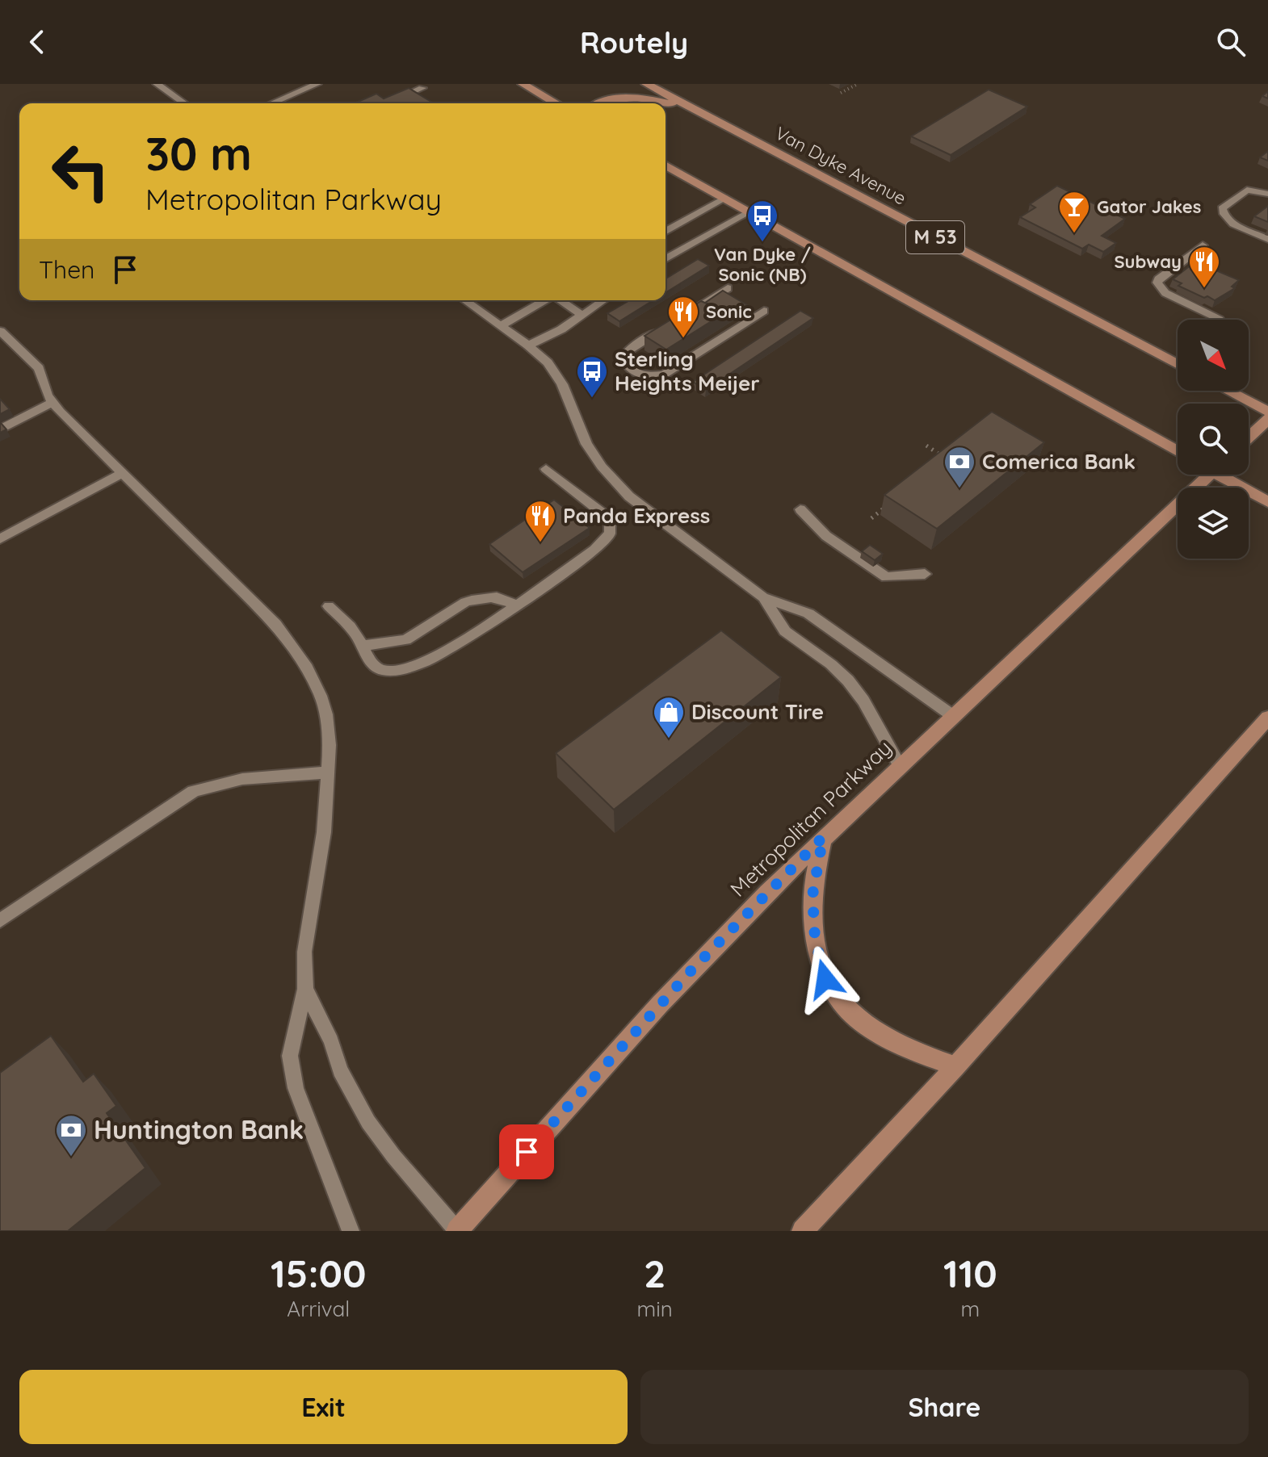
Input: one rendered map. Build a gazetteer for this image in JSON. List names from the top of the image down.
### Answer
{
  "streets": {
    "main road": ["Van Dyke Avenue", "M 53", "Metropolitan Parkway"]
  },
  "places": {
    "bar": ["Gator Jakes"],
    "bus stop": ["Van Dyke / Sonic (NB)", "Sterling Heights Meijer"],
    "restaurant": ["Subway", "Sonic", "Panda Express"],
    "bank": ["Comerica Bank", "Huntington Bank"],
    "shop": ["Discount Tire"]
  },
  "north": "bottom right",
  "page": {
    "header": "Routely",
    "turn": ["30 m", "Metropolitan Parkway"],
    "then": "Then",
    "eta": [
      "15:00",
      "Arrival",
      "2",
      "min",
      "110",
      "m"
    ],
    "buttons": ["Exit", "Share"]
  }
}
